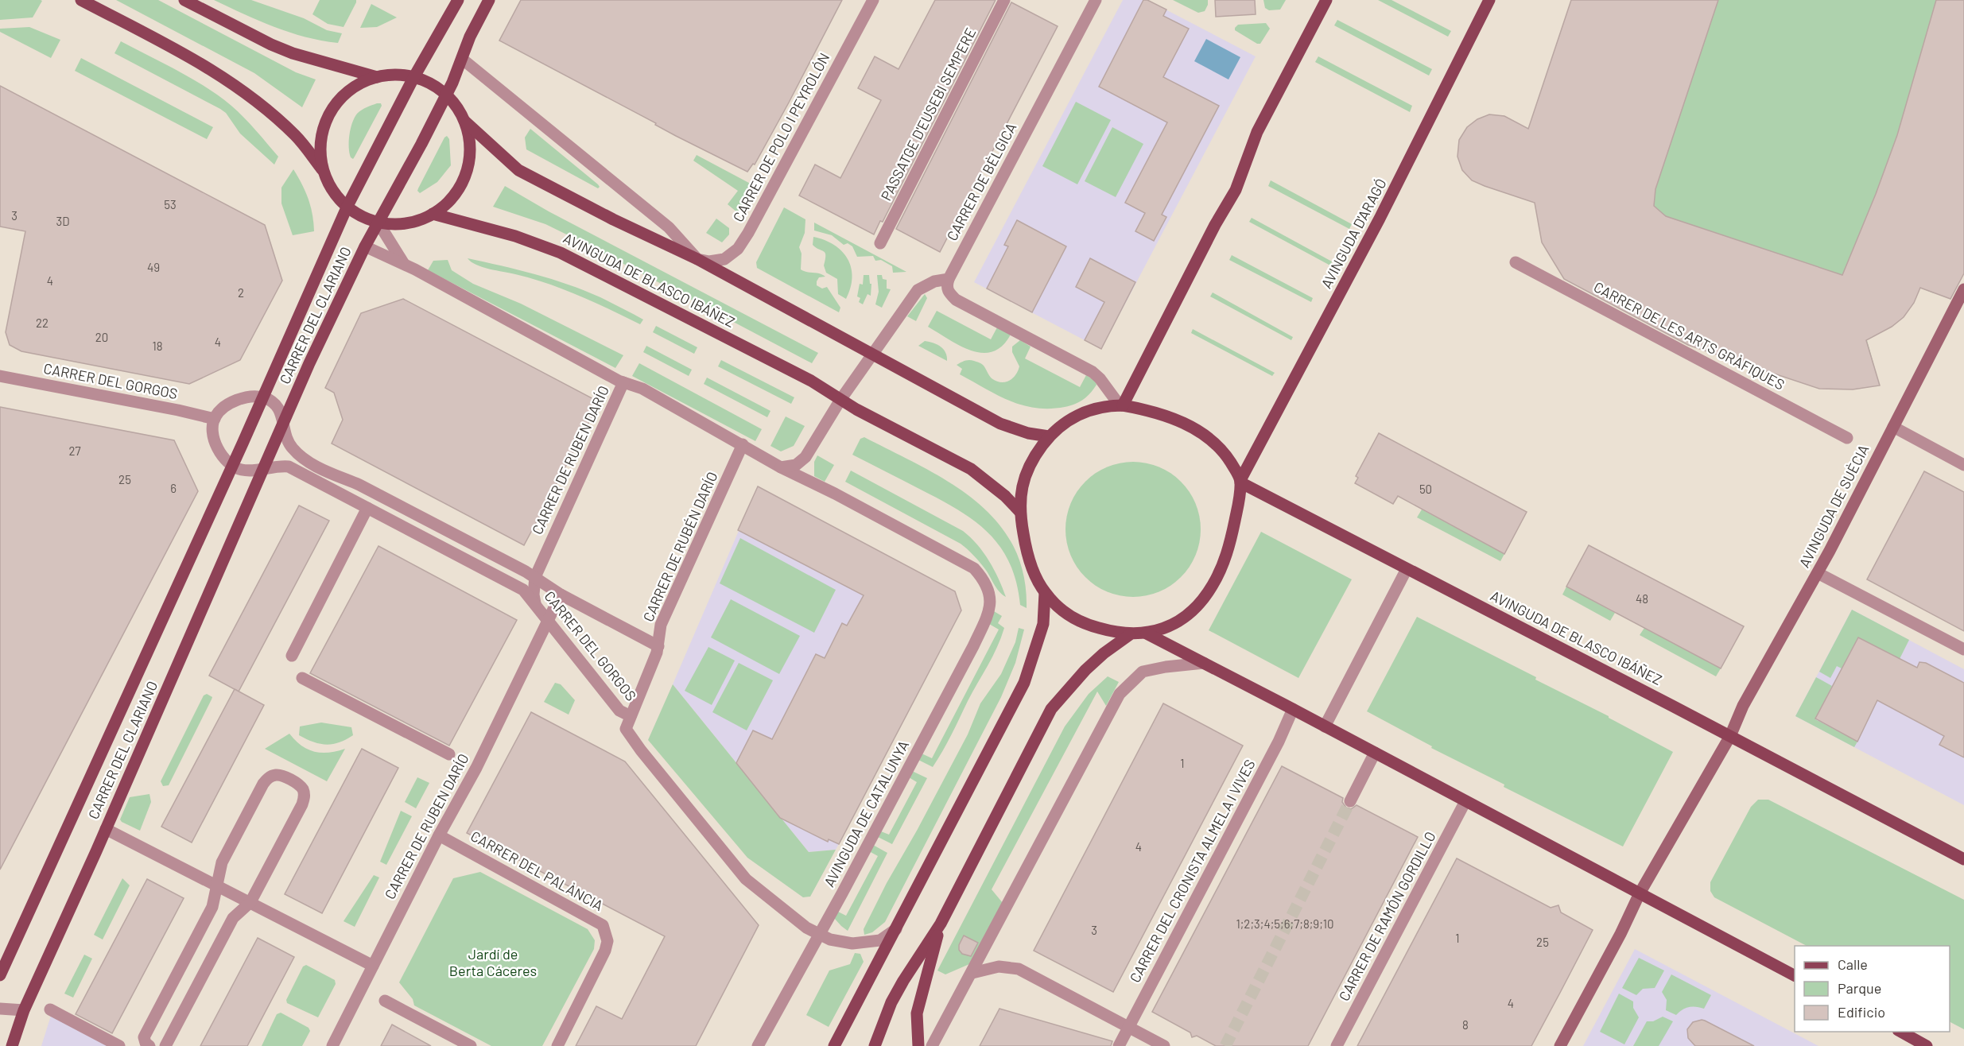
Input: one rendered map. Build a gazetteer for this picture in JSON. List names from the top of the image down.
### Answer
{
  "streets": {
    "main road": ["AVINGUDA D'ARAGÓ", "AVINGUDA DE BLASCO IBÁÑEZ", "CARRER DEL CLARIANO"],
    "street": [
      "PASSATGE D'EUSEBI SEMPERE",
      "CARRER DE POLO I PEYROLÓN",
      "CARRER DE BÈLGICA",
      "CARRER DE LES ARTS GRÀFIQUES",
      "CARRER DEL GORGOS",
      "CARRER DE RUBEN DARÍO",
      "AVINGUDA DE SUÈCIA",
      "CARRER DE RUBÉN DARÍO",
      "AVINGUDA DE CATALUNYA",
      "CARRER DEL PALÀNCIA",
      "CARRER DEL CRONISTA ALMELA I VIVES",
      "CARRER DE RAMÓN GORDILLO"
    ]
  },
  "crossings": [
    ["AVINGUDA D'ARAGÓ", "AVINGUDA DE BLASCO IBÁÑEZ"],
    ["AVINGUDA DE BLASCO IBÁÑEZ", "AVINGUDA DE SUÈCIA"],
    ["CARRER DEL CLARIANO", "CARRER DEL GORGOS"],
    ["CARRER DEL GORGOS", "CARRER DE RUBEN DARÍO"],
    ["CARRER DEL GORGOS", "CARRER DE RUBÉN DARÍO"],
    ["CARRER DEL GORGOS", "AVINGUDA DE CATALUNYA"],
    ["CARRER DE RUBEN DARÍO", "CARRER DEL PALÀNCIA"]
  ],
  "parks": ["Jardí de Berta Cáceres"],
  "house_numbers": [
    "53",
    "3",
    "3D",
    "49",
    "4",
    "2",
    "22",
    "20",
    "4",
    "18",
    "27",
    "25",
    "6",
    "50",
    "48",
    "1",
    "4",
    "1;2;3;4;5;6;7;8;9;10",
    "3",
    "1",
    "25",
    "4",
    "8"
  ],
  "legend": ["Calle", "Parque", "Edificio"]
}
